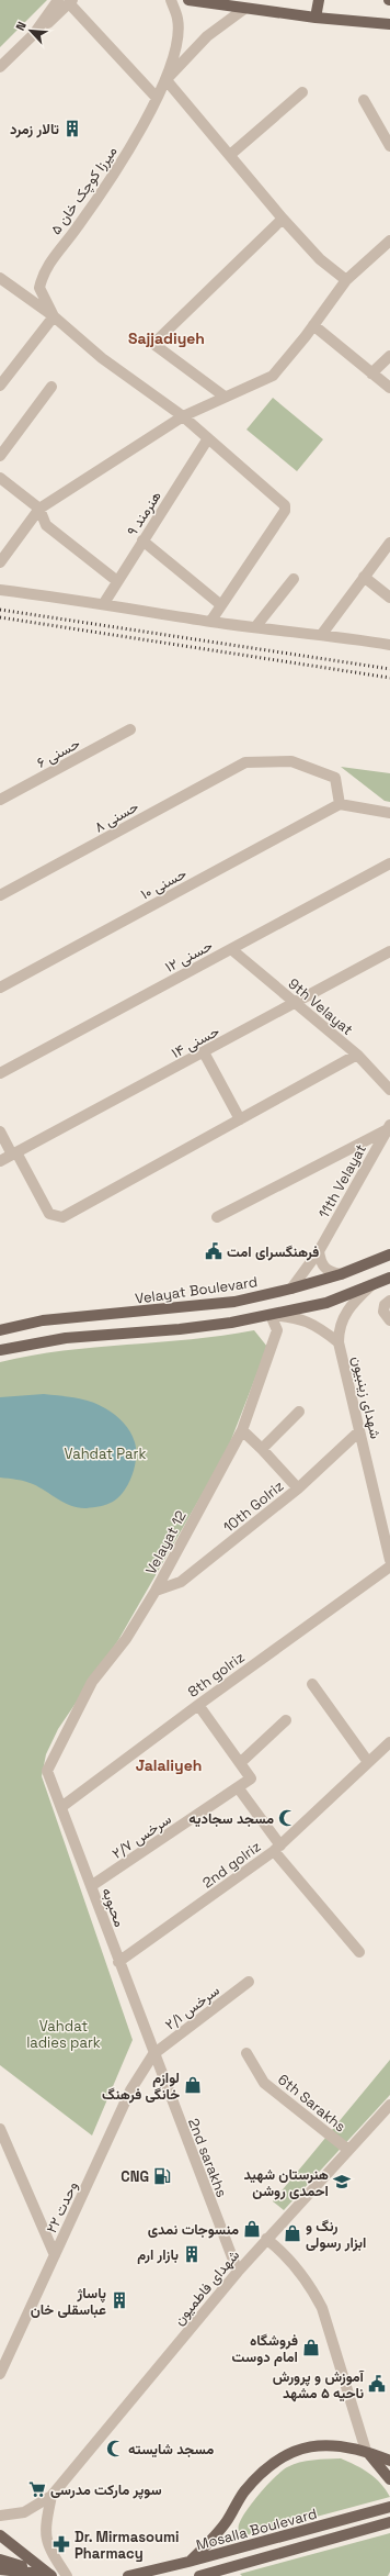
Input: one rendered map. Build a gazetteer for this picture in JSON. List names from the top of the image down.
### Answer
{
  "streets": {
    "main road": ["Velayat Boulevard", "Mosalla Boulevard"],
    "street": [
      "میرزا کوچک خان ۵",
      "هنرمند ۹",
      "حسنی ۶",
      "حسنی ۸",
      "حسنی ۱۰",
      "حسنی ۱۲",
      "9th Velayat",
      "حسنی ۱۴",
      "11th Velayat",
      "شهدای زینبیون",
      "10th Golriz",
      "Velayat 12",
      "8th golriz",
      "سرخس ۲/۷",
      "2nd golriz",
      "محبوبه",
      "سرخس ۲/۱",
      "6th Sarakhs",
      "2nd sarakhs",
      "وحدت ۲۲",
      "شهدای فاطمیون"
    ]
  },
  "crossings": [
    ["حسنی ۸", "حسنی ۱۰"],
    ["حسنی ۱۲", "9th Velayat"],
    ["9th Velayat", "حسنی ۱۴"],
    ["11th Velayat", "Velayat Boulevard"],
    ["شهدای زینبیون", "10th Golriz"],
    ["شهدای زینبیون", "Velayat 12"],
    ["10th Golriz", "Velayat 12"],
    ["Velayat 12", "محبوبه"],
    ["8th golriz", "محبوبه"],
    ["سرخس ۲/۷", "محبوبه"],
    ["2nd golriz", "محبوبه"],
    ["محبوبه", "سرخس ۲/۱"],
    ["محبوبه", "2nd sarakhs"],
    ["محبوبه", "وحدت ۲۲"],
    ["سرخس ۲/۱", "2nd sarakhs"],
    ["سرخس ۲/۱", "وحدت ۲۲"],
    ["6th Sarakhs", "شهدای فاطمیون"],
    ["2nd sarakhs", "وحدت ۲۲"],
    ["2nd sarakhs", "شهدای فاطمیون"]
  ],
  "districts": ["Sajjadiyeh", "Jalaliyeh"],
  "parks": ["Vahdat Park", "Vahdat ladies park"],
  "places": {
    "building": ["تالار زمرد", "بازار ارم", "پاساژ عباسقلی خان"],
    "public building": ["فرهنگسرای امت", "آموزش و پرورش ناحیه ۵ مشهد"],
    "mosque": ["مسجد سجادیه", "مسجد شایسته"],
    "shop": [
      "لوازم خانگی فرهنگ",
      "منسوجات نمدی",
      "رنگ و ابزار رسولی",
      "فروشگاه امام دوست"
    ],
    "fuel station": ["CNG"],
    "school or university": ["هنرستان شهید احمدی روشن"],
    "supermarket": ["سوپر مارکت مدرسی"],
    "pharmacy": ["Dr. Mirmasoumi Pharmacy"]
  },
  "north": "top left"
}
